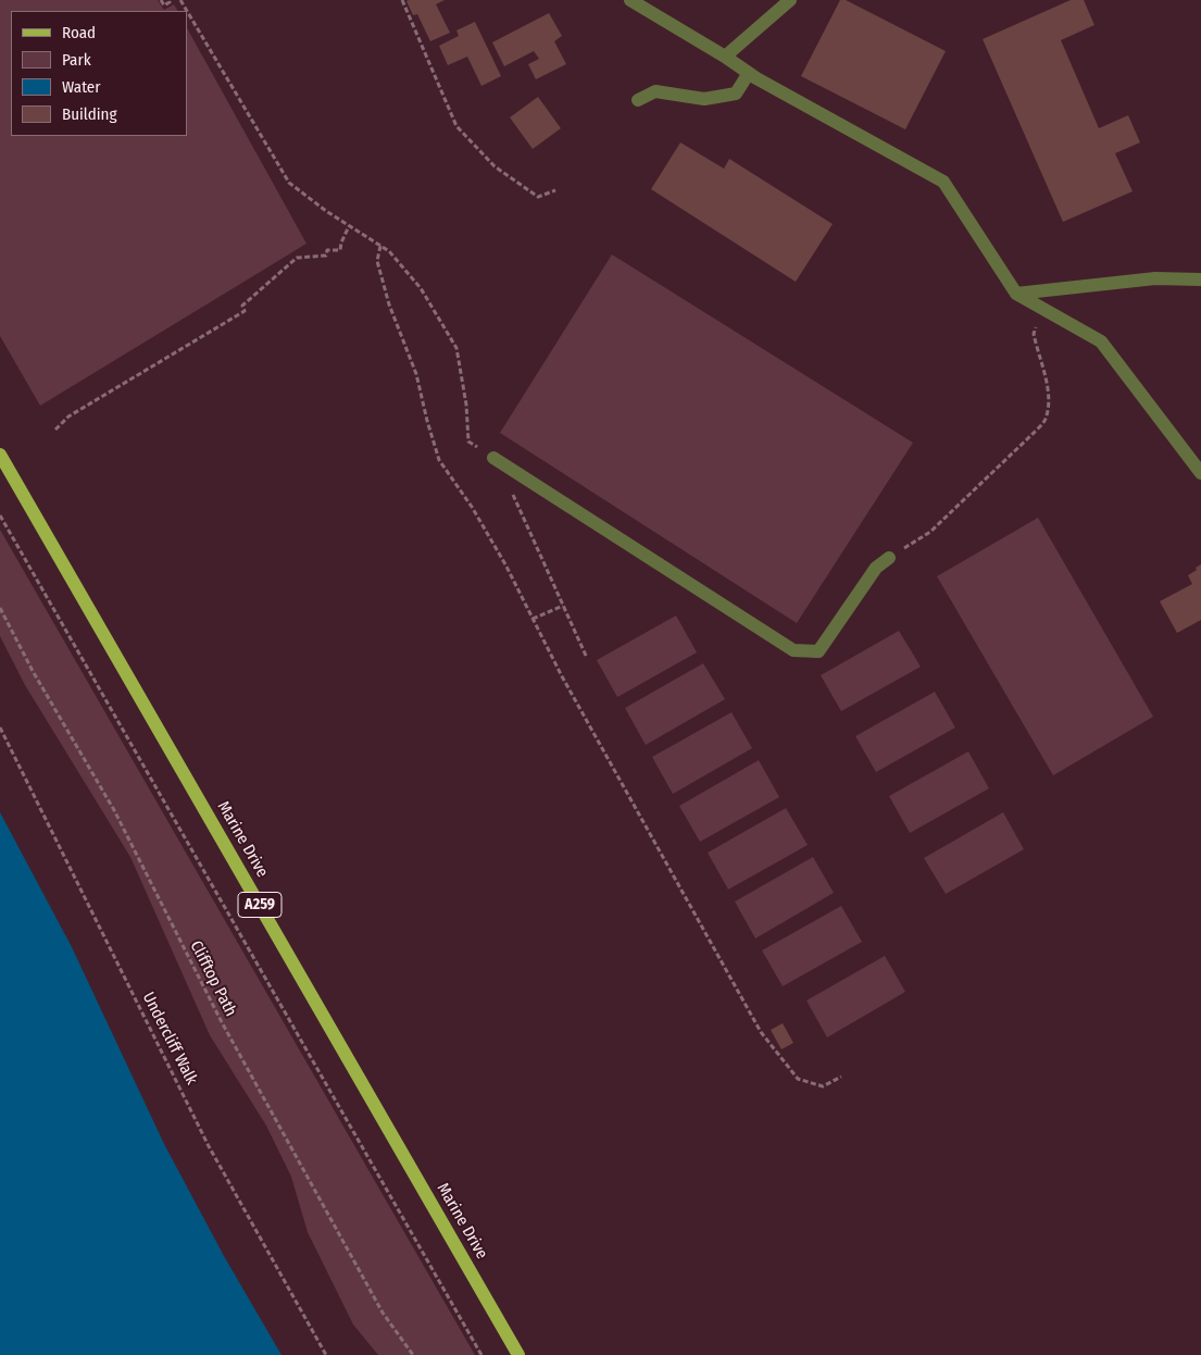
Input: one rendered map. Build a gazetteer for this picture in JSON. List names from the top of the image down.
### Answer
{
  "streets": {
    "main road": ["Marine Drive", "A259"],
    "path": ["Clifftop Path", "Undercliff Walk"]
  },
  "legend": [
    "Road",
    "Park",
    "Water",
    "Building"
  ]
}
